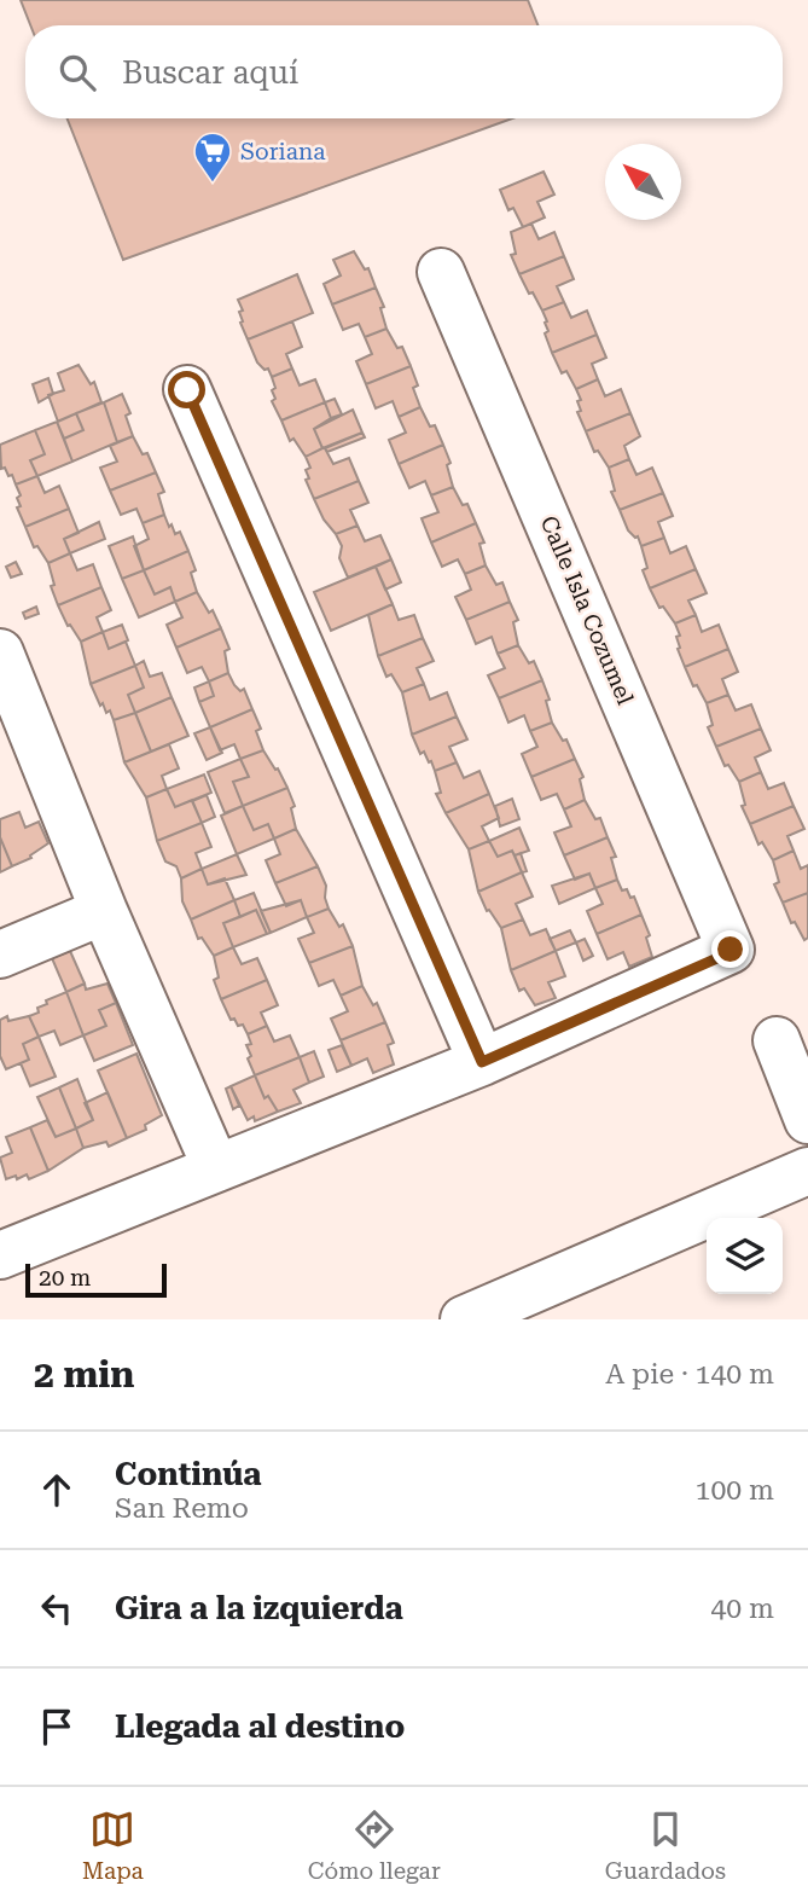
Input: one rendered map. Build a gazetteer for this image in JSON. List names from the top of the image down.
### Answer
{
  "streets": {
    "street": ["Calle Isla Cozumel"]
  },
  "places": {
    "supermarket": ["Soriana"]
  },
  "scale_bar": "20 m",
  "north": "top left",
  "page": {
    "search": "Buscar aquí",
    "scale": "20 m",
    "heading": ["2 min", "A pie · 140 m"],
    "list": [
      ["Continúa", "San Remo", "100 m"],
      ["Gira a la izquierda", "40 m"],
      "Llegada al destino"
    ],
    "nav": ["Mapa", "Cómo llegar", "Guardados"]
  }
}
